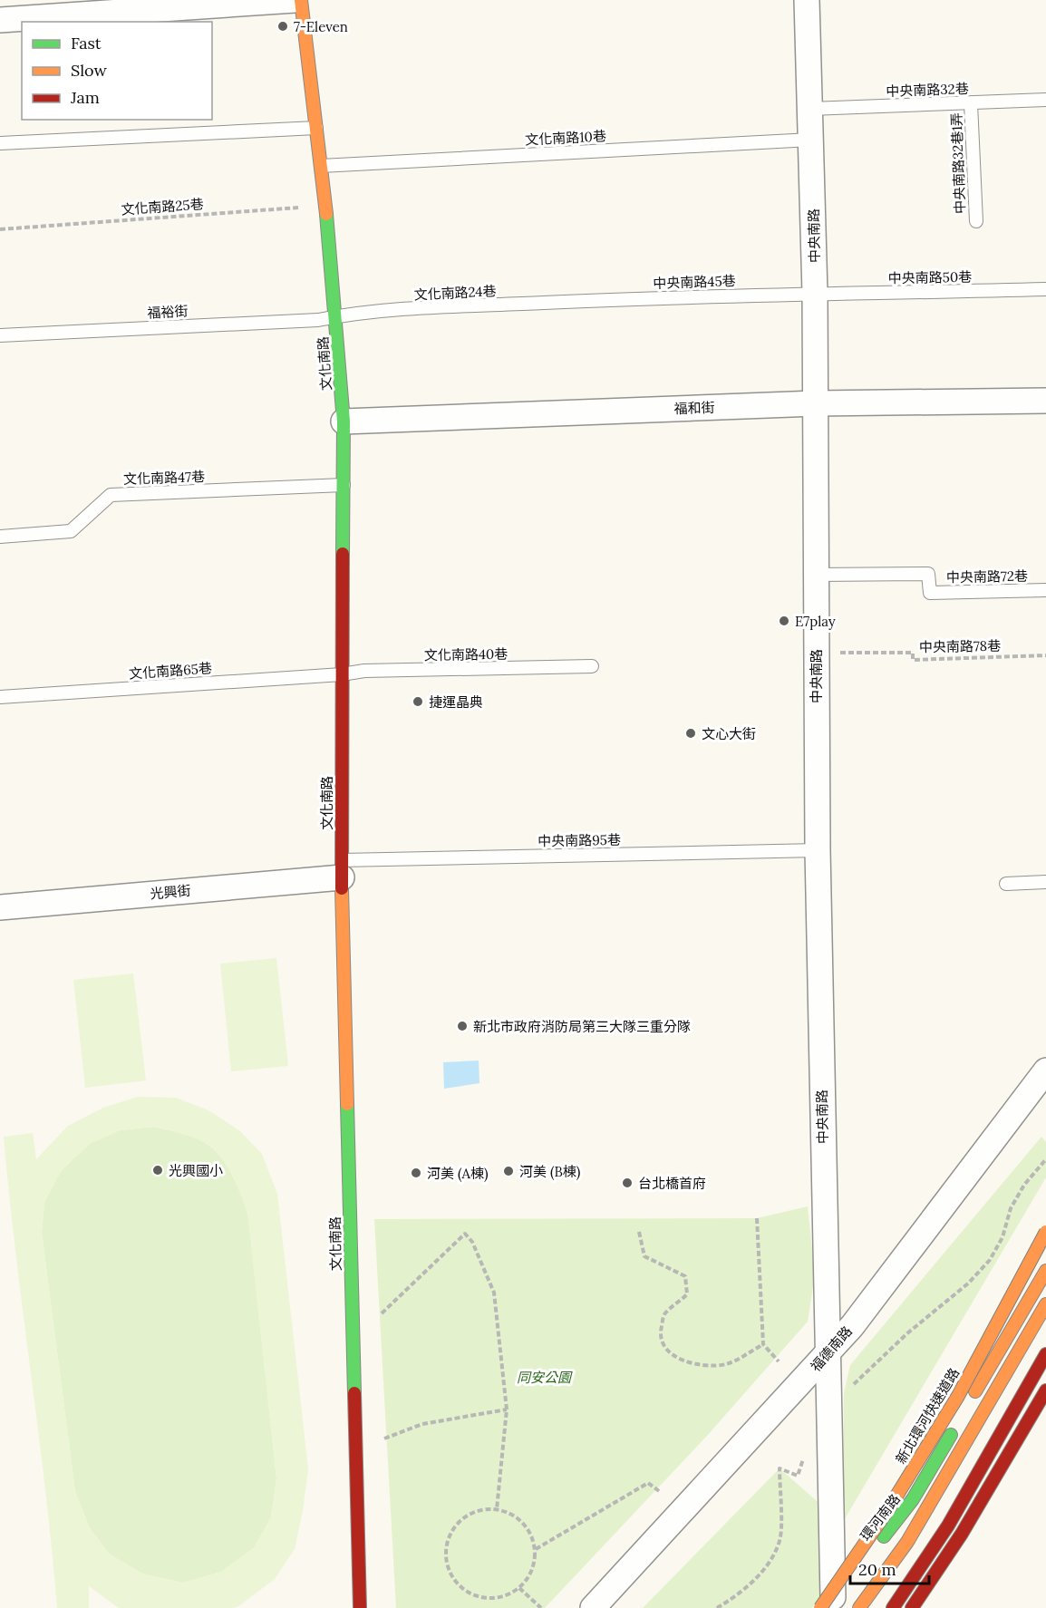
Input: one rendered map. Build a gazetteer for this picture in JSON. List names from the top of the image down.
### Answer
{
  "streets": {
    "main road": ["文化南路", "新北環河快速道路", "環河南路"],
    "street": [
      "中央南路",
      "福和街",
      "光興街",
      "福德南路"
    ],
    "lane": [
      "中央南路32巷",
      "文化南路10巷",
      "中央南路32巷1弄",
      "中央南路50巷",
      "中央南路45巷",
      "文化南路24巷",
      "福裕街",
      "文化南路47巷",
      "中央南路72巷",
      "文化南路40巷",
      "文化南路65巷",
      "中央南路95巷"
    ],
    "path": ["文化南路25巷", "中央南路78巷"]
  },
  "crossings": [
    ["中央南路32巷", "中央南路32巷1弄"],
    ["中央南路32巷", "中央南路"],
    ["文化南路10巷", "中央南路"],
    ["文化南路10巷", "文化南路"],
    ["文化南路25巷", "文化南路"],
    ["中央南路", "中央南路50巷"],
    ["中央南路", "中央南路45巷"],
    ["中央南路", "福和街"],
    ["中央南路", "中央南路72巷"],
    ["中央南路", "中央南路78巷"],
    ["中央南路", "中央南路95巷"],
    ["中央南路", "福德南路"],
    ["中央南路", "新北環河快速道路"],
    ["中央南路", "環河南路"],
    ["中央南路50巷", "中央南路45巷"],
    ["中央南路45巷", "文化南路24巷"],
    ["文化南路24巷", "福裕街"],
    ["文化南路24巷", "文化南路"],
    ["福裕街", "文化南路"],
    ["文化南路", "福和街"],
    ["文化南路", "文化南路47巷"],
    ["文化南路", "文化南路40巷"],
    ["文化南路", "文化南路65巷"],
    ["文化南路", "中央南路95巷"],
    ["文化南路", "光興街"],
    ["文化南路40巷", "文化南路65巷"],
    ["中央南路95巷", "光興街"],
    ["新北環河快速道路", "環河南路"]
  ],
  "parks": ["同安公園"],
  "places": [
    "7-Eleven",
    "E7play",
    "捷運晶典",
    "文心大街",
    "新北市政府消防局第三大隊三重分隊",
    "光興國小",
    "河美 (B棟)",
    "河美 (A棟)",
    "台北橋首府"
  ],
  "legend": ["Fast", "Slow", "Jam"],
  "scale_bar": "20 m"
}
